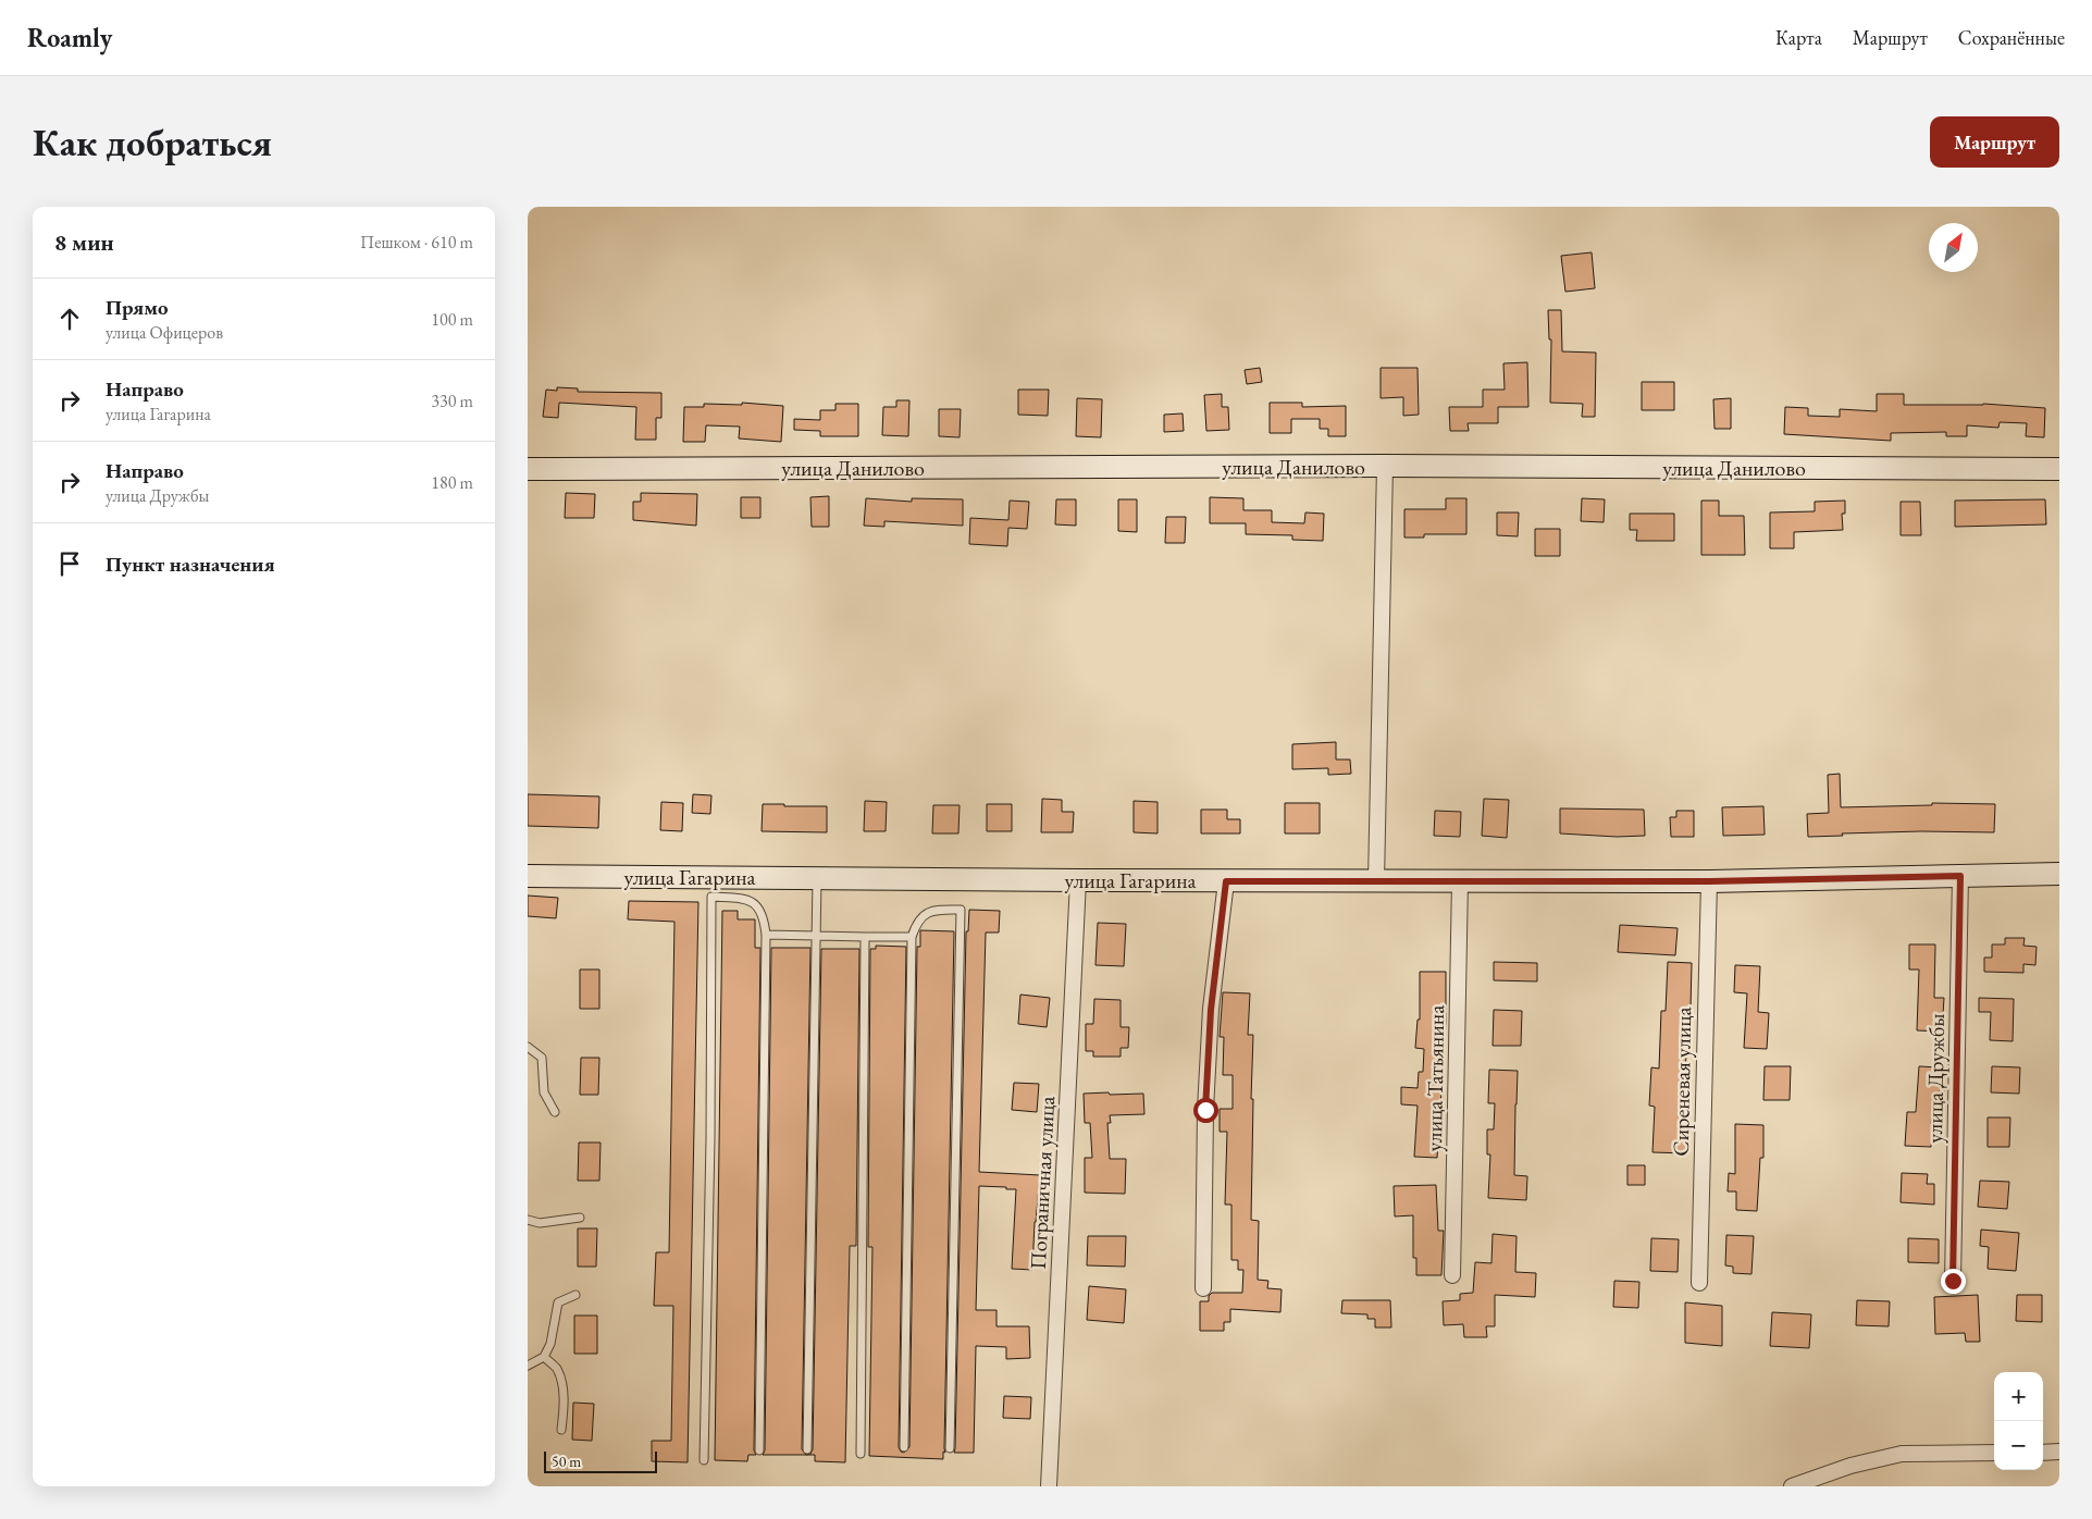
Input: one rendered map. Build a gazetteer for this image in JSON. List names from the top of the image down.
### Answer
{
  "streets": {
    "street": [
      "улица Данилово",
      "улица Гагарина",
      "улица Татьянина",
      "улица Дружбы",
      "Сиреневая улица",
      "Пограничная улица"
    ]
  },
  "crossings": [
    ["улица Гагарина", "улица Татьянина"],
    ["улица Гагарина", "улица Дружбы"],
    ["улица Гагарина", "Сиреневая улица"],
    ["улица Гагарина", "Пограничная улица"]
  ],
  "scale_bar": "50 m",
  "north": "top right",
  "page": {
    "header": "Roamly",
    "nav": ["Карта", "Маршрут", "Сохранённые"],
    "buttons": "Маршрут",
    "title": "Как добраться",
    "heading": ["8 мин", "Пешком · 610 m"],
    "list": [
      ["Прямо", "улица Офицеров", "100 m"],
      ["Направо", "улица Гагарина", "330 m"],
      ["Направо", "улица Дружбы", "180 m"],
      "Пункт назначения"
    ],
    "map_buttons": ["+", "−"],
    "scale": "50 m"
  }
}
